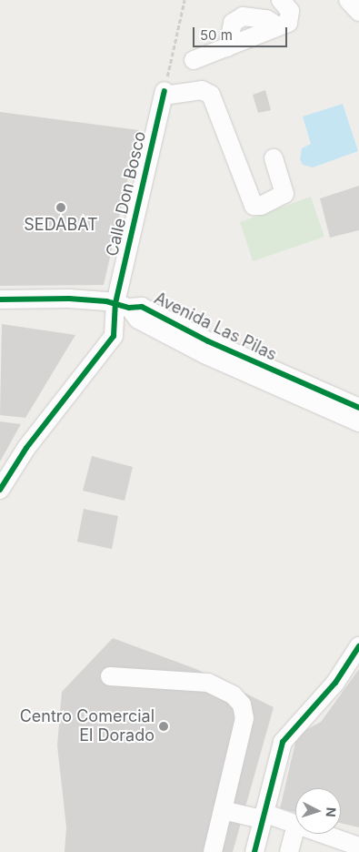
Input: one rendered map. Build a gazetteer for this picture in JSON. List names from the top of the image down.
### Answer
{
  "streets": {
    "street": ["Calle Don Bosco", "Avenida Las Pilas"]
  },
  "crossings": [
    ["Calle Don Bosco", "Avenida Las Pilas"]
  ],
  "places": ["SEDABAT", "Centro Comercial El Dorado"],
  "scale_bar": "50 m",
  "north": "right"
}
